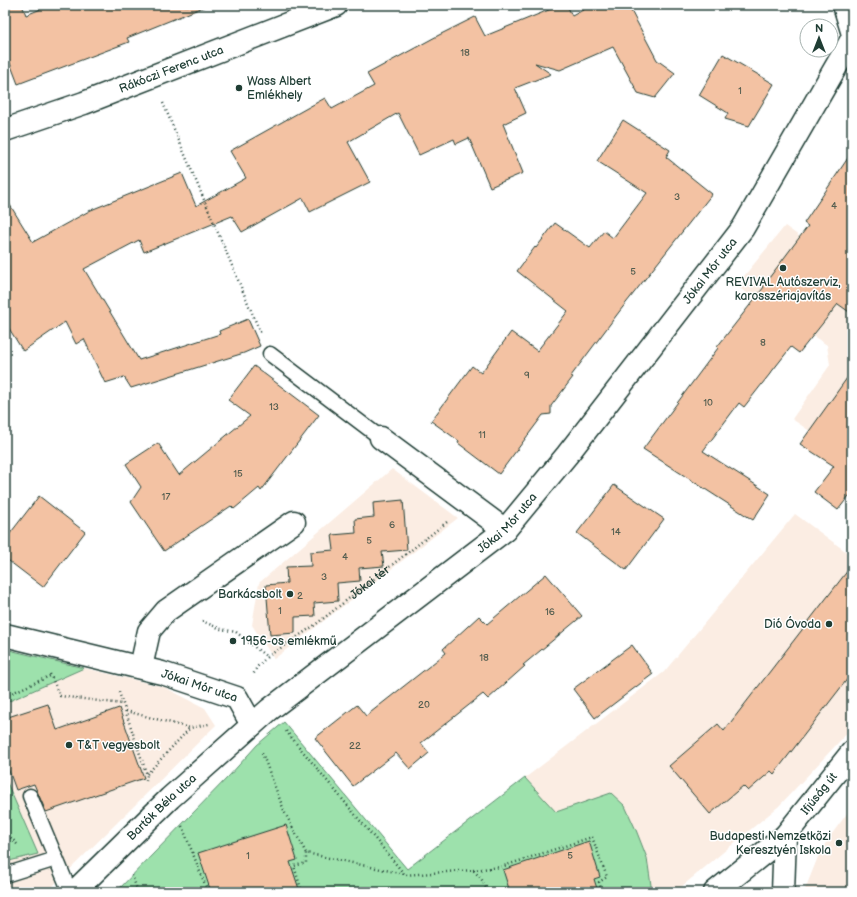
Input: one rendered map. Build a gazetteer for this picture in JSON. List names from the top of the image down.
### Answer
{
  "streets": {
    "street": [
      "Rákóczi Ferenc utca",
      "Jókai Mór utca",
      "Ifjúság út",
      "Bartók Béla utca"
    ],
    "path": ["Jókai tér"]
  },
  "crossings": [
    ["Jókai Mór utca", "Jókai tér"],
    ["Jókai Mór utca", "Bartók Béla utca"]
  ],
  "places": [
    "Wass Albert Emlékhely",
    "REVIVAL Autószerviz, karosszériajavítás",
    "Barkácsbolt",
    "Dió Óvoda",
    "1956-os emlékmű",
    "T&T vegyesbolt",
    "Budapesti Nemzetközi Keresztyén Iskola"
  ],
  "house_numbers": [
    "18",
    "1",
    "3",
    "4",
    "5",
    "8",
    "9",
    "10",
    "13",
    "11",
    "15",
    "17",
    "6",
    "14",
    "5",
    "4",
    "3",
    "2",
    "1",
    "16",
    "18",
    "20",
    "22",
    "1",
    "5"
  ],
  "north": "top"
}
